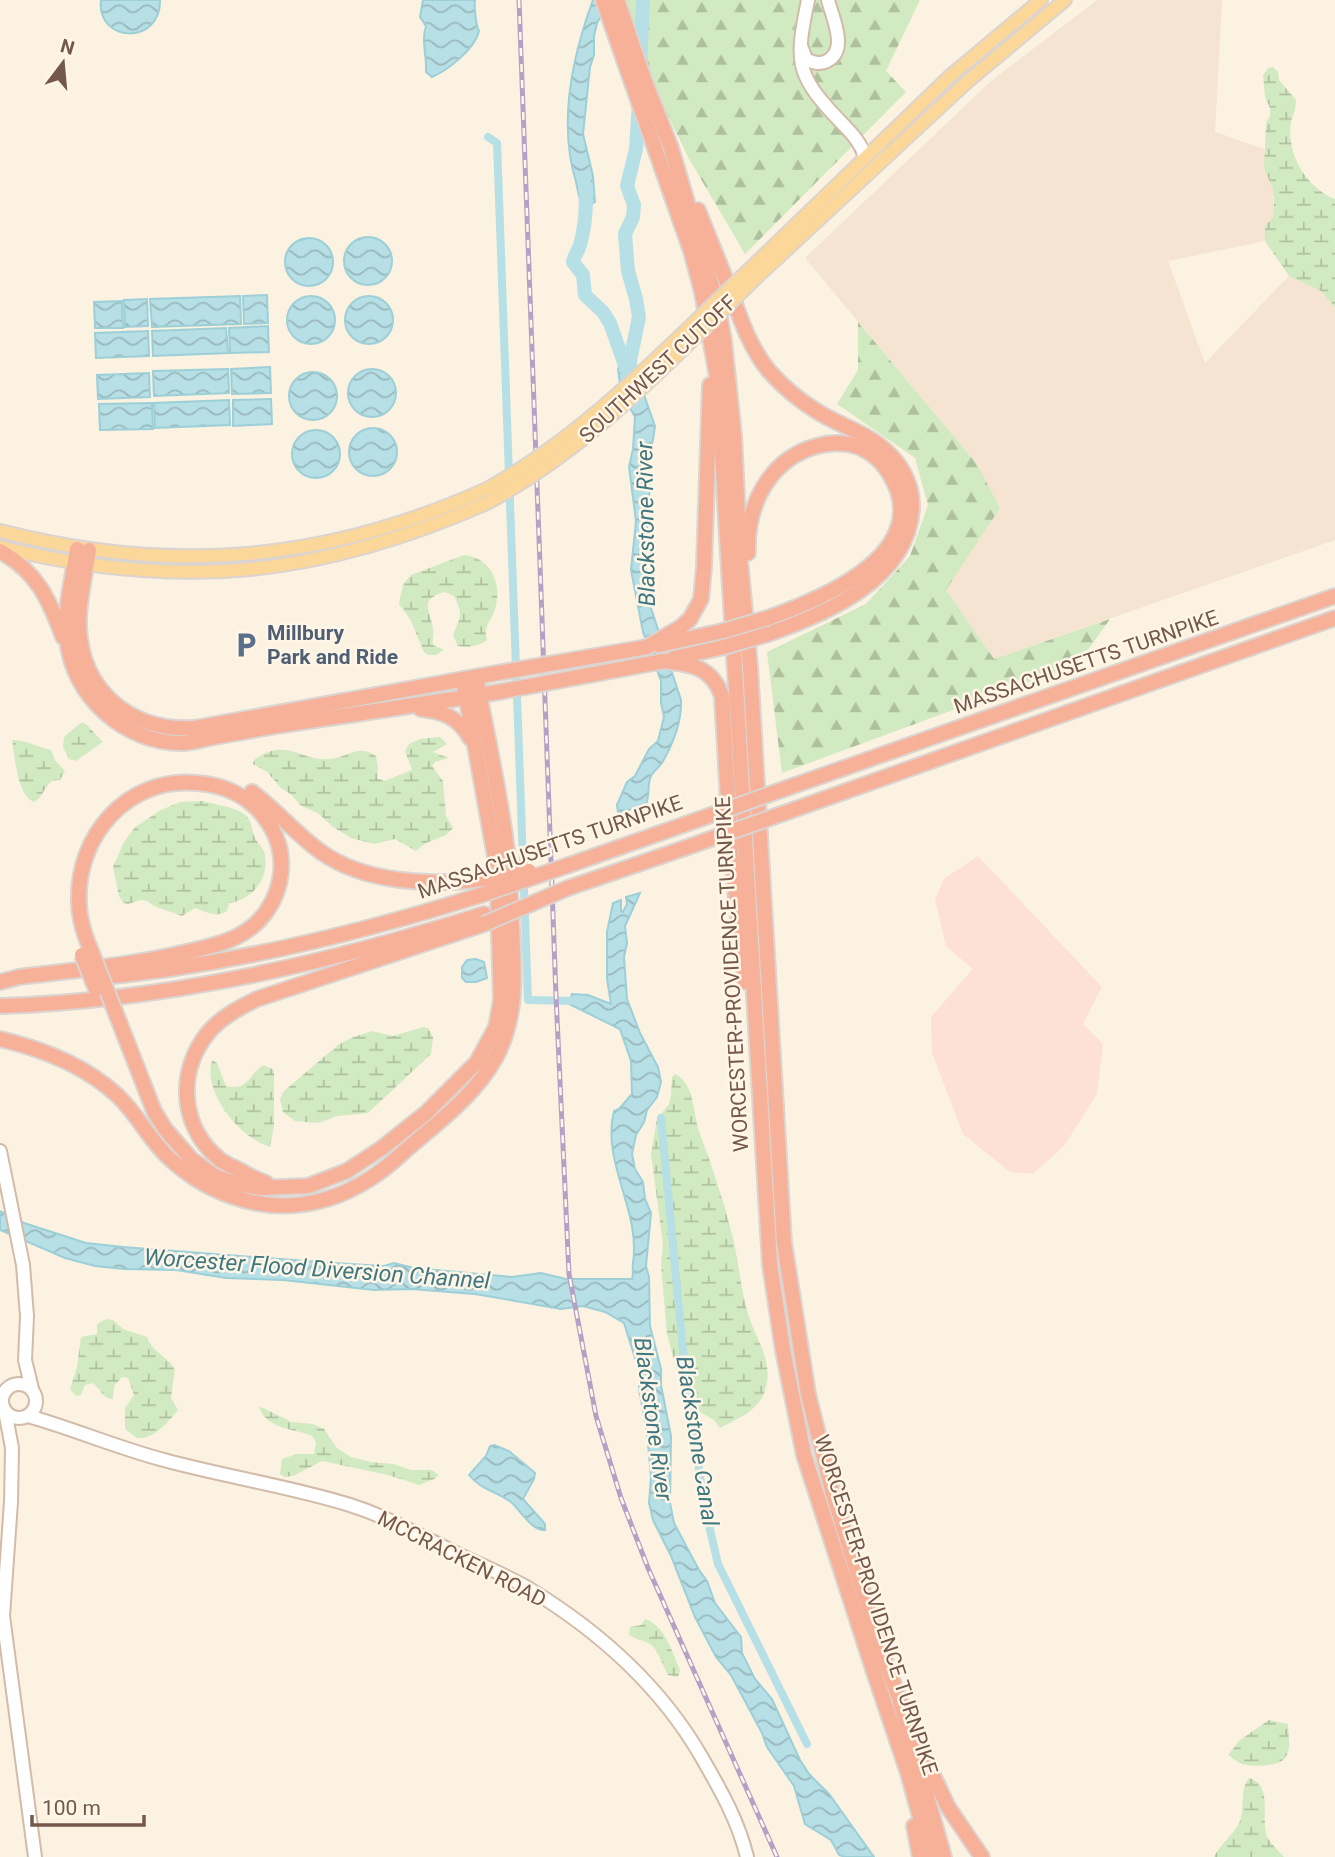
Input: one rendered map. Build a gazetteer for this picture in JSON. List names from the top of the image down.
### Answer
{
  "streets": {
    "highway": ["MASSACHUSETTS TURNPIKE", "WORCESTER-PROVIDENCE TURNPIKE"],
    "main road": ["SOUTHWEST CUTOFF"],
    "street": ["MCCRACKEN ROAD"]
  },
  "water": ["Blackstone River", "Worcester Flood Diversion Channel", "Blackstone Canal"],
  "places": {
    "parking": ["Millbury Park and Ride"]
  },
  "scale_bar": "100 m",
  "north": "top"
}
